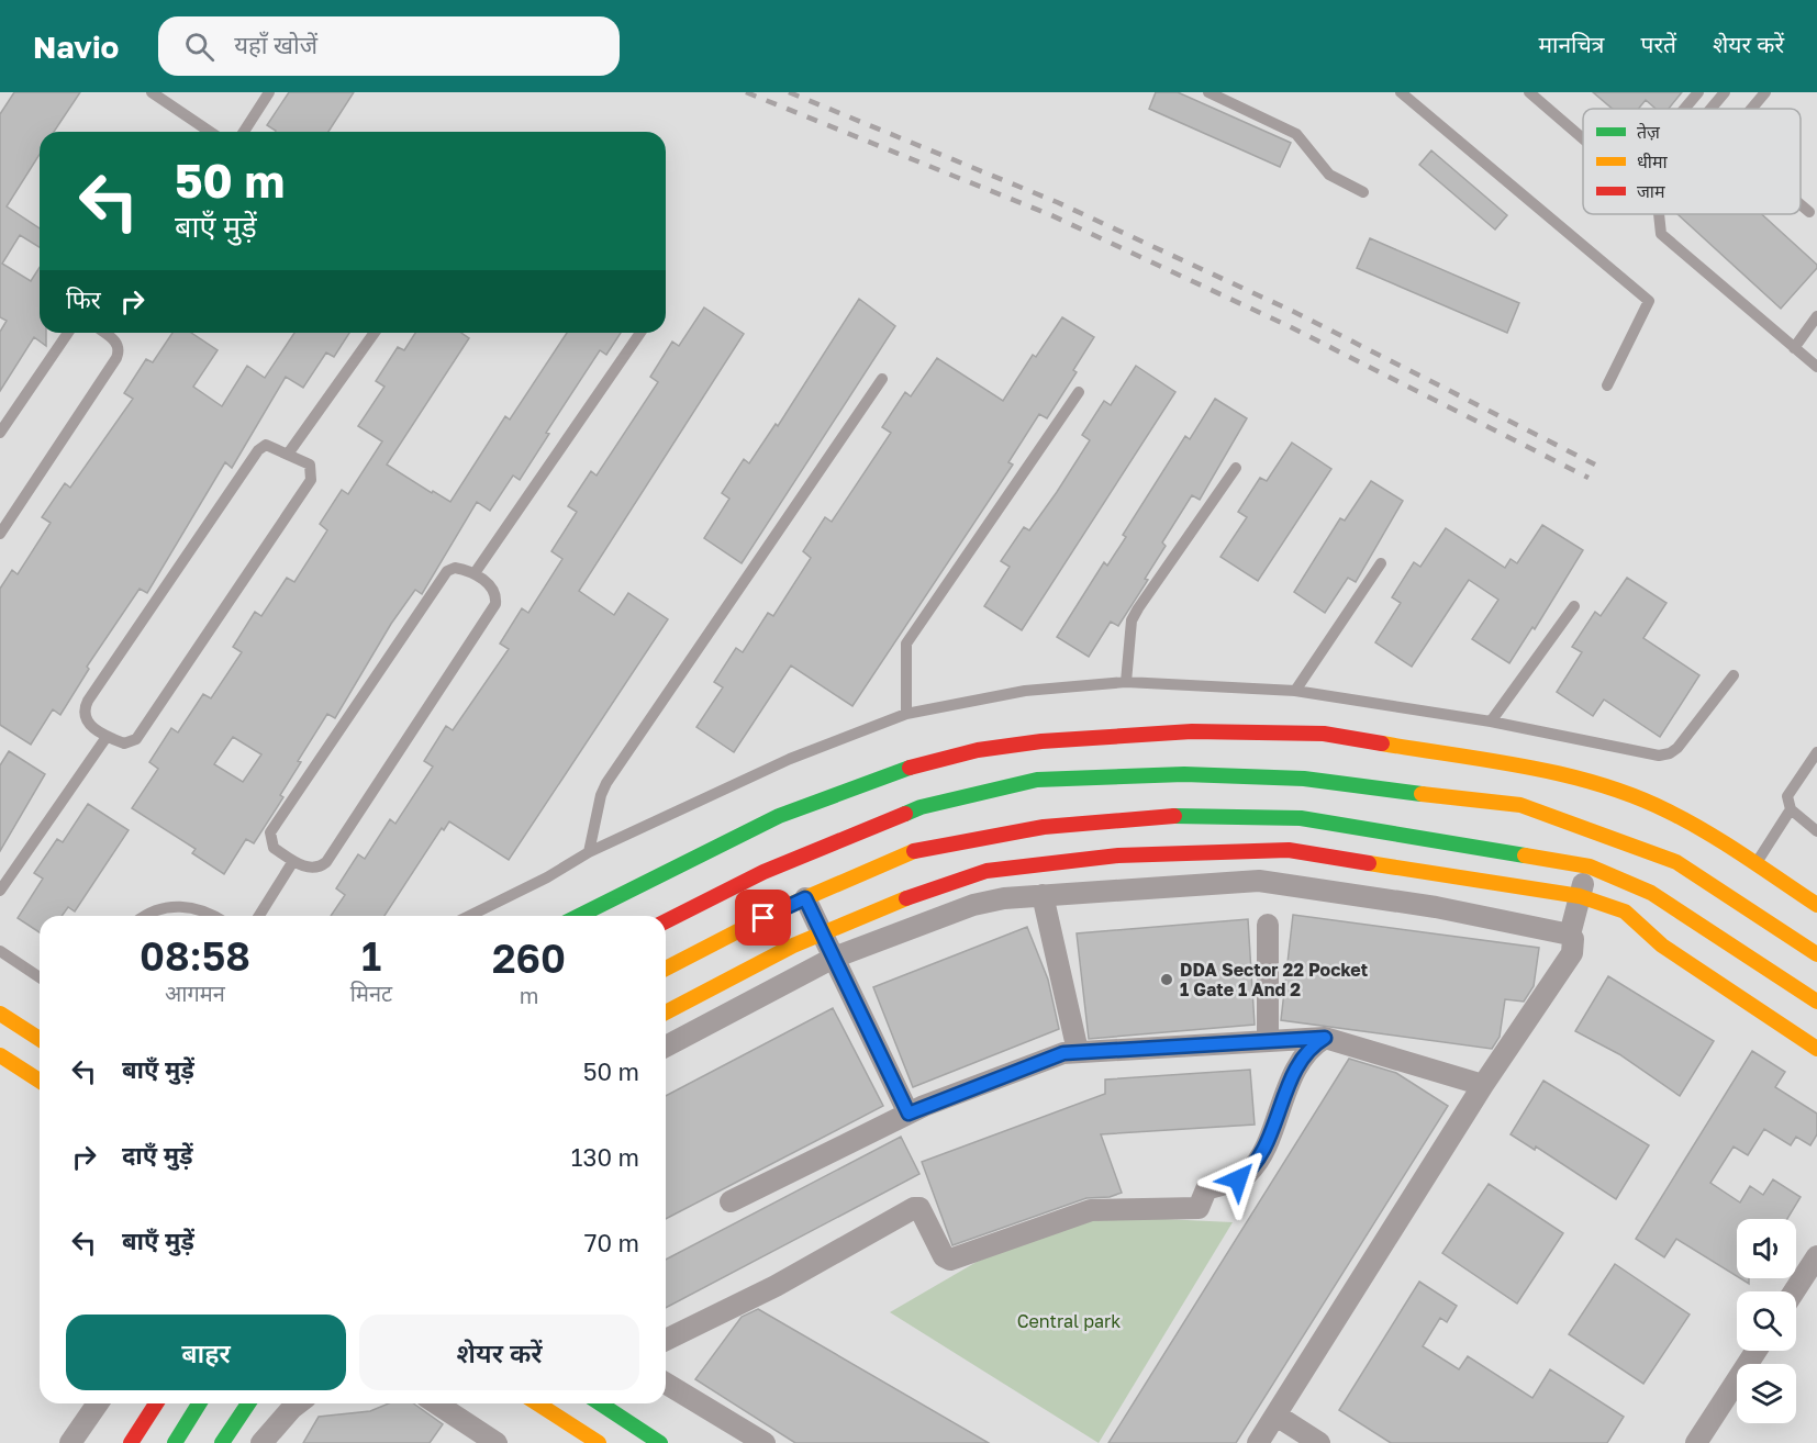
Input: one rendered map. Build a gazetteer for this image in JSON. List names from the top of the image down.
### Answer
{
  "parks": ["Central park"],
  "places": ["DDA Sector 22 Pocket 1 Gate 1 And 2"],
  "legend": ["तेज़", "धीमा", "जाम"],
  "page": {
    "header": "Navio",
    "search": "यहाँ खोजें",
    "nav": ["मानचित्र", "परतें", "शेयर करें"],
    "turn": ["50 m", "बाएँ मुड़ें"],
    "then": "फिर",
    "eta": [
      "08:58",
      "आगमन",
      "1",
      "मिनट",
      "260",
      "m"
    ],
    "list": [
      {
        "name": "बाएँ मुड़ें",
        "value": "50 m"
      },
      {
        "name": "दाएँ मुड़ें",
        "value": "130 m"
      },
      {
        "name": "बाएँ मुड़ें",
        "value": "70 m"
      }
    ],
    "buttons": ["बाहर", "शेयर करें"]
  }
}
